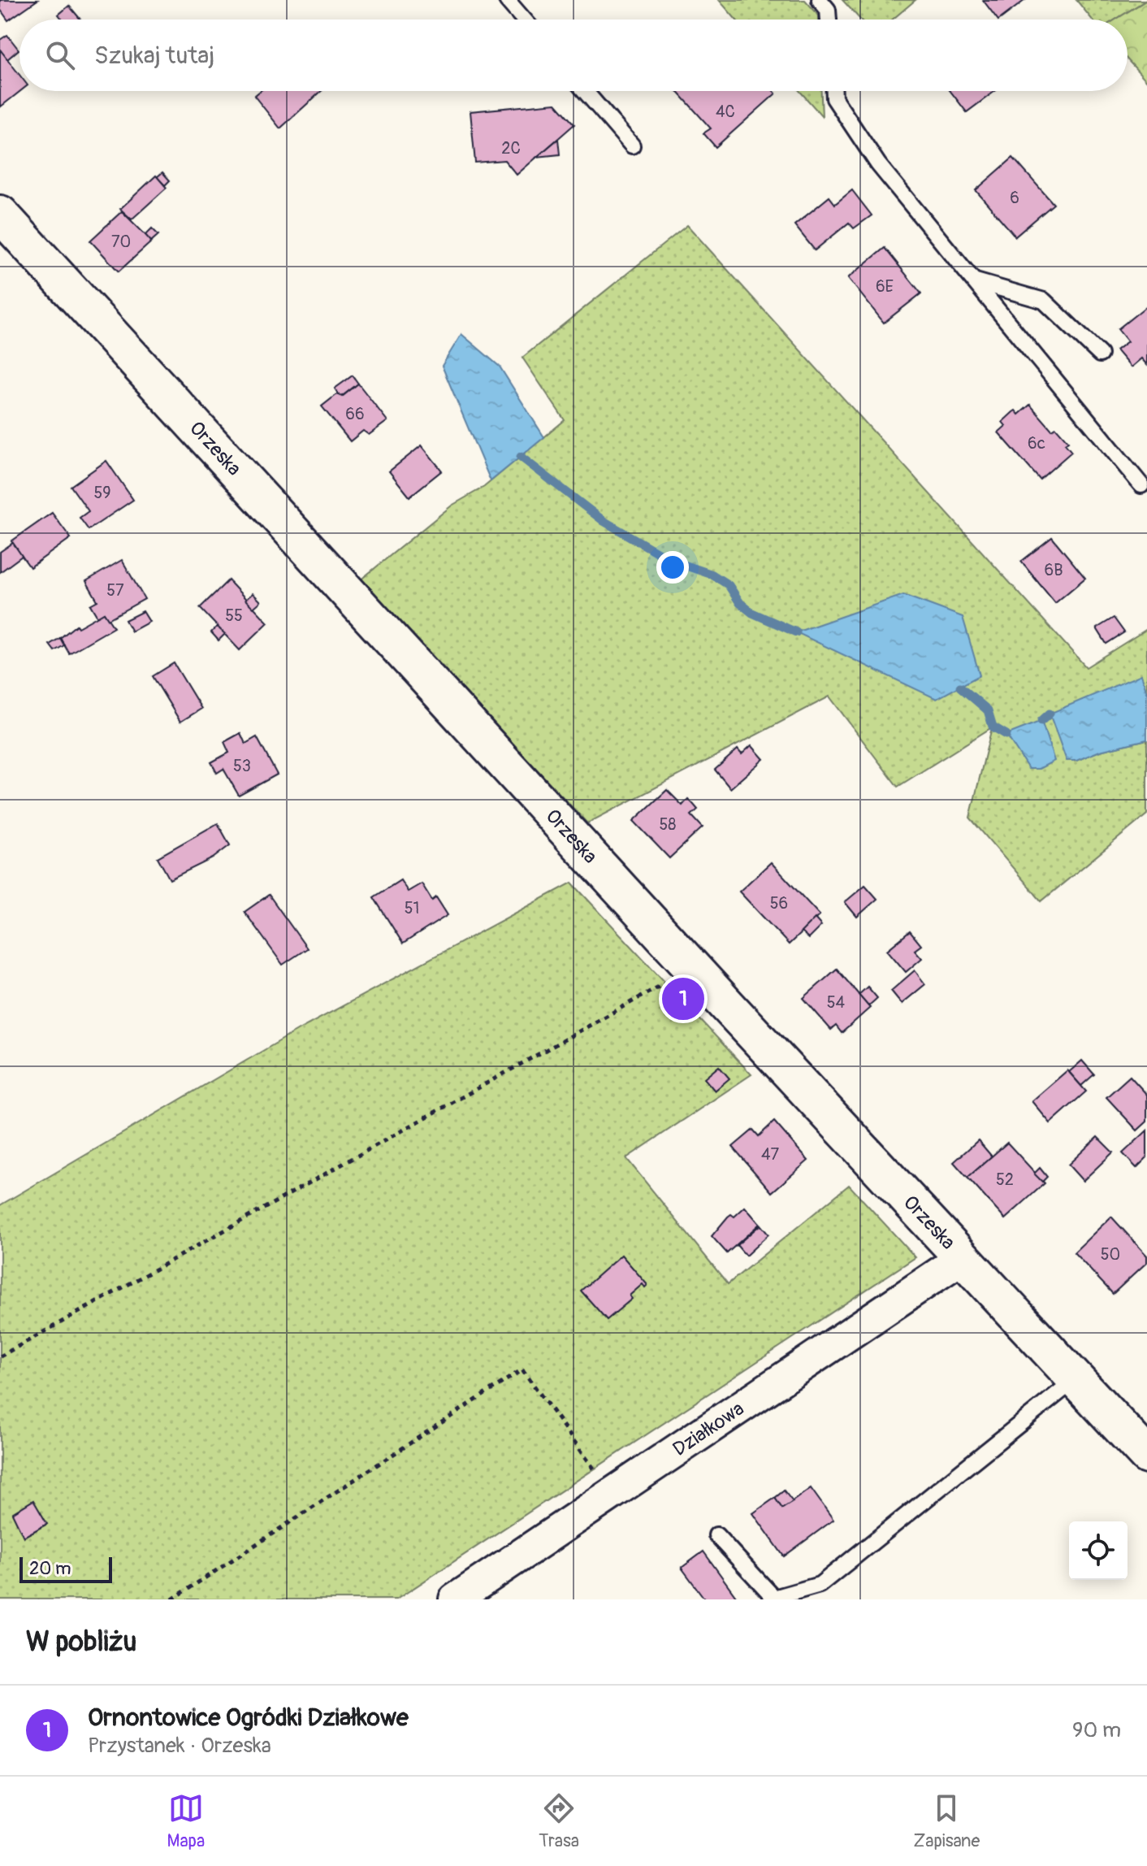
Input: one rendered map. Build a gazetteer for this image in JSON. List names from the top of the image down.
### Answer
{
  "streets": {
    "street": ["Orzeska", "Działkowa"]
  },
  "crossings": [
    ["Orzeska", "Działkowa"]
  ],
  "house_numbers": [
    "4C",
    "2C",
    "6",
    "70",
    "6E",
    "66",
    "6c",
    "59",
    "6B",
    "57",
    "55",
    "53",
    "58",
    "56",
    "51",
    "54",
    "47",
    "52",
    "50"
  ],
  "scale_bar": "20 m",
  "page": {
    "search": "Szukaj tutaj",
    "pins": "1",
    "scale": "20 m",
    "heading": "W pobliżu",
    "list": [
      {
        "mark": "1",
        "name": "Ornontowice Ogródki Działkowe",
        "note": "Przystanek · Orzeska",
        "value": "90 m"
      }
    ],
    "nav": ["Mapa", "Trasa", "Zapisane"]
  }
}
